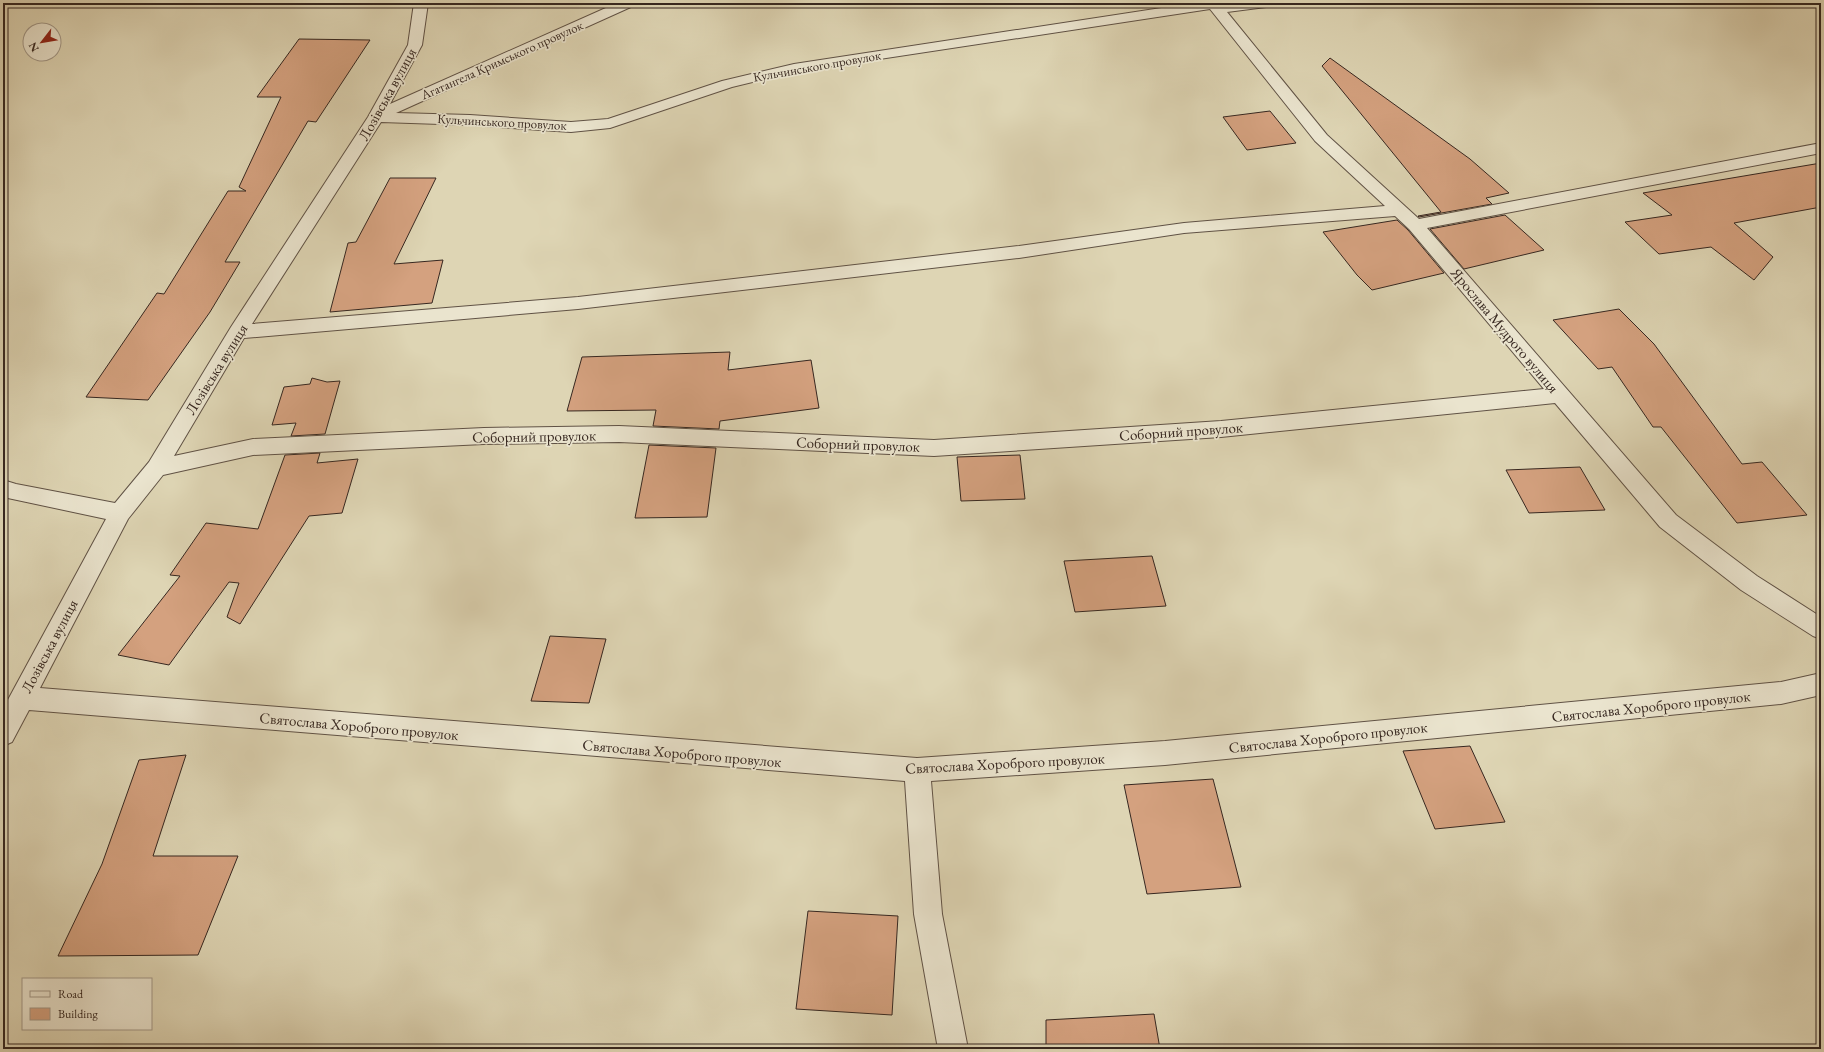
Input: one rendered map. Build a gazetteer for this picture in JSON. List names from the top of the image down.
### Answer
{
  "streets": {
    "street": [
      "Агатангела Кримського провулок",
      "Кульчинського провулок",
      "Лозівська вулиця",
      "Ярослава Мудрого вулиця",
      "Соборний провулок",
      "Святослава Хороброго провулок"
    ]
  },
  "crossings": [
    ["Агатангела Кримського провулок", "Кульчинського провулок"],
    ["Агатангела Кримського провулок", "Лозівська вулиця"],
    ["Кульчинського провулок", "Лозівська вулиця"],
    ["Кульчинського провулок", "Ярослава Мудрого вулиця"],
    ["Лозівська вулиця", "Соборний провулок"],
    ["Лозівська вулиця", "Святослава Хороброго провулок"],
    ["Ярослава Мудрого вулиця", "Соборний провулок"]
  ],
  "legend": ["Road", "Building"],
  "north": "bottom left"
}
